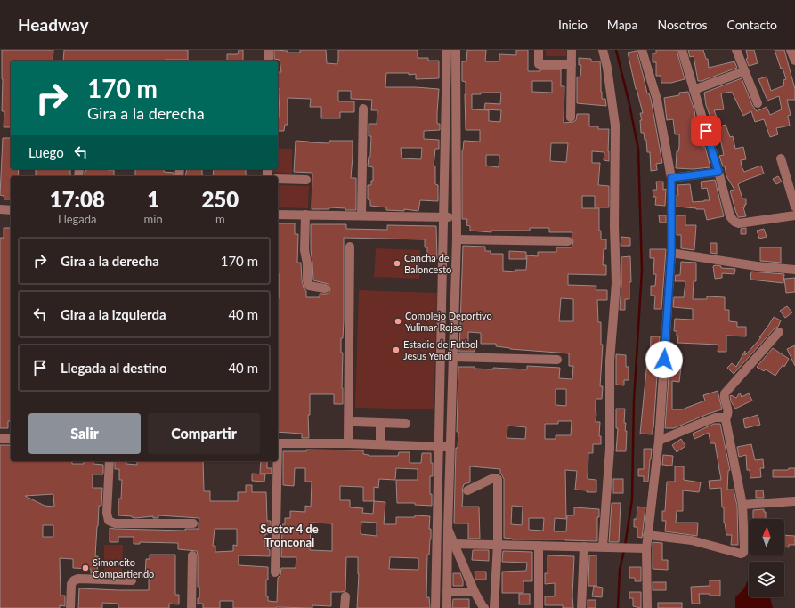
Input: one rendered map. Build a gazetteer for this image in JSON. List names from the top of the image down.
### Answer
{
  "districts": ["Sector 4 de Tronconal"],
  "places": [
    "Cancha de Baloncesto",
    "Complejo Deportivo Yulimar Rojas",
    "Estadio de Futbol Jesús Yendi",
    "Simoncito Compartiendo"
  ],
  "north": "top",
  "page": {
    "header": "Headway",
    "nav": [
      "Inicio",
      "Mapa",
      "Nosotros",
      "Contacto"
    ],
    "turn": ["170 m", "Gira a la derecha"],
    "then": "Luego",
    "eta": [
      "17:08",
      "Llegada",
      "1",
      "min",
      "250",
      "m"
    ],
    "list": [
      {
        "name": "Gira a la derecha",
        "value": "170 m"
      },
      {
        "name": "Gira a la izquierda",
        "value": "40 m"
      },
      {
        "name": "Llegada al destino",
        "value": "40 m"
      }
    ],
    "buttons": ["Salir", "Compartir"]
  }
}
